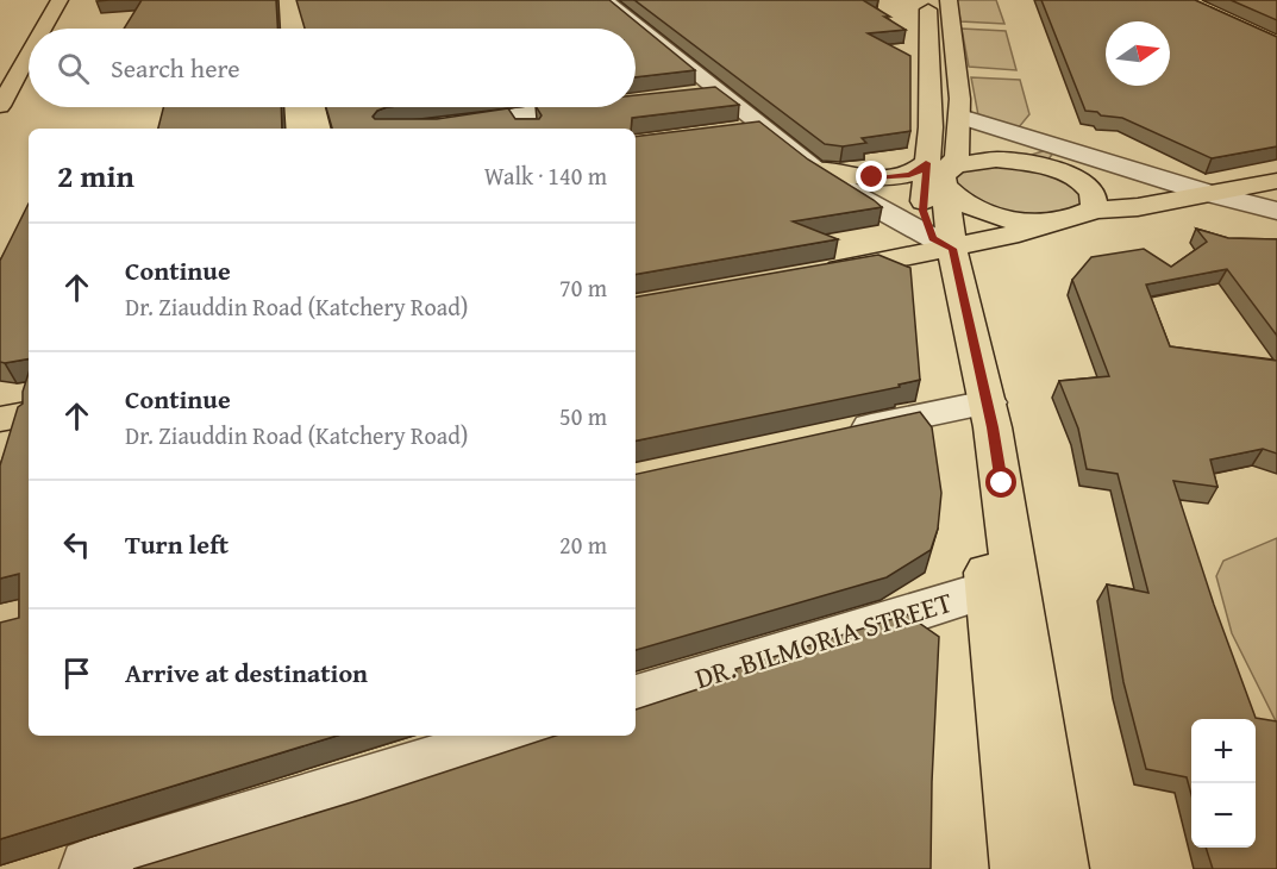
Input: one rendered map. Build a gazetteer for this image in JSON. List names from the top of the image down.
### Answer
{
  "streets": {
    "street": ["DR. BILMORIA STREET"]
  },
  "north": "right",
  "page": {
    "search": "Search here",
    "heading": ["2 min", "Walk · 140 m"],
    "list": [
      ["Continue", "Dr. Ziauddin Road (Katchery Road)", "70 m"],
      ["Continue", "Dr. Ziauddin Road (Katchery Road)", "50 m"],
      ["Turn left", "20 m"],
      "Arrive at destination"
    ],
    "map_buttons": ["+", "−"]
  }
}
